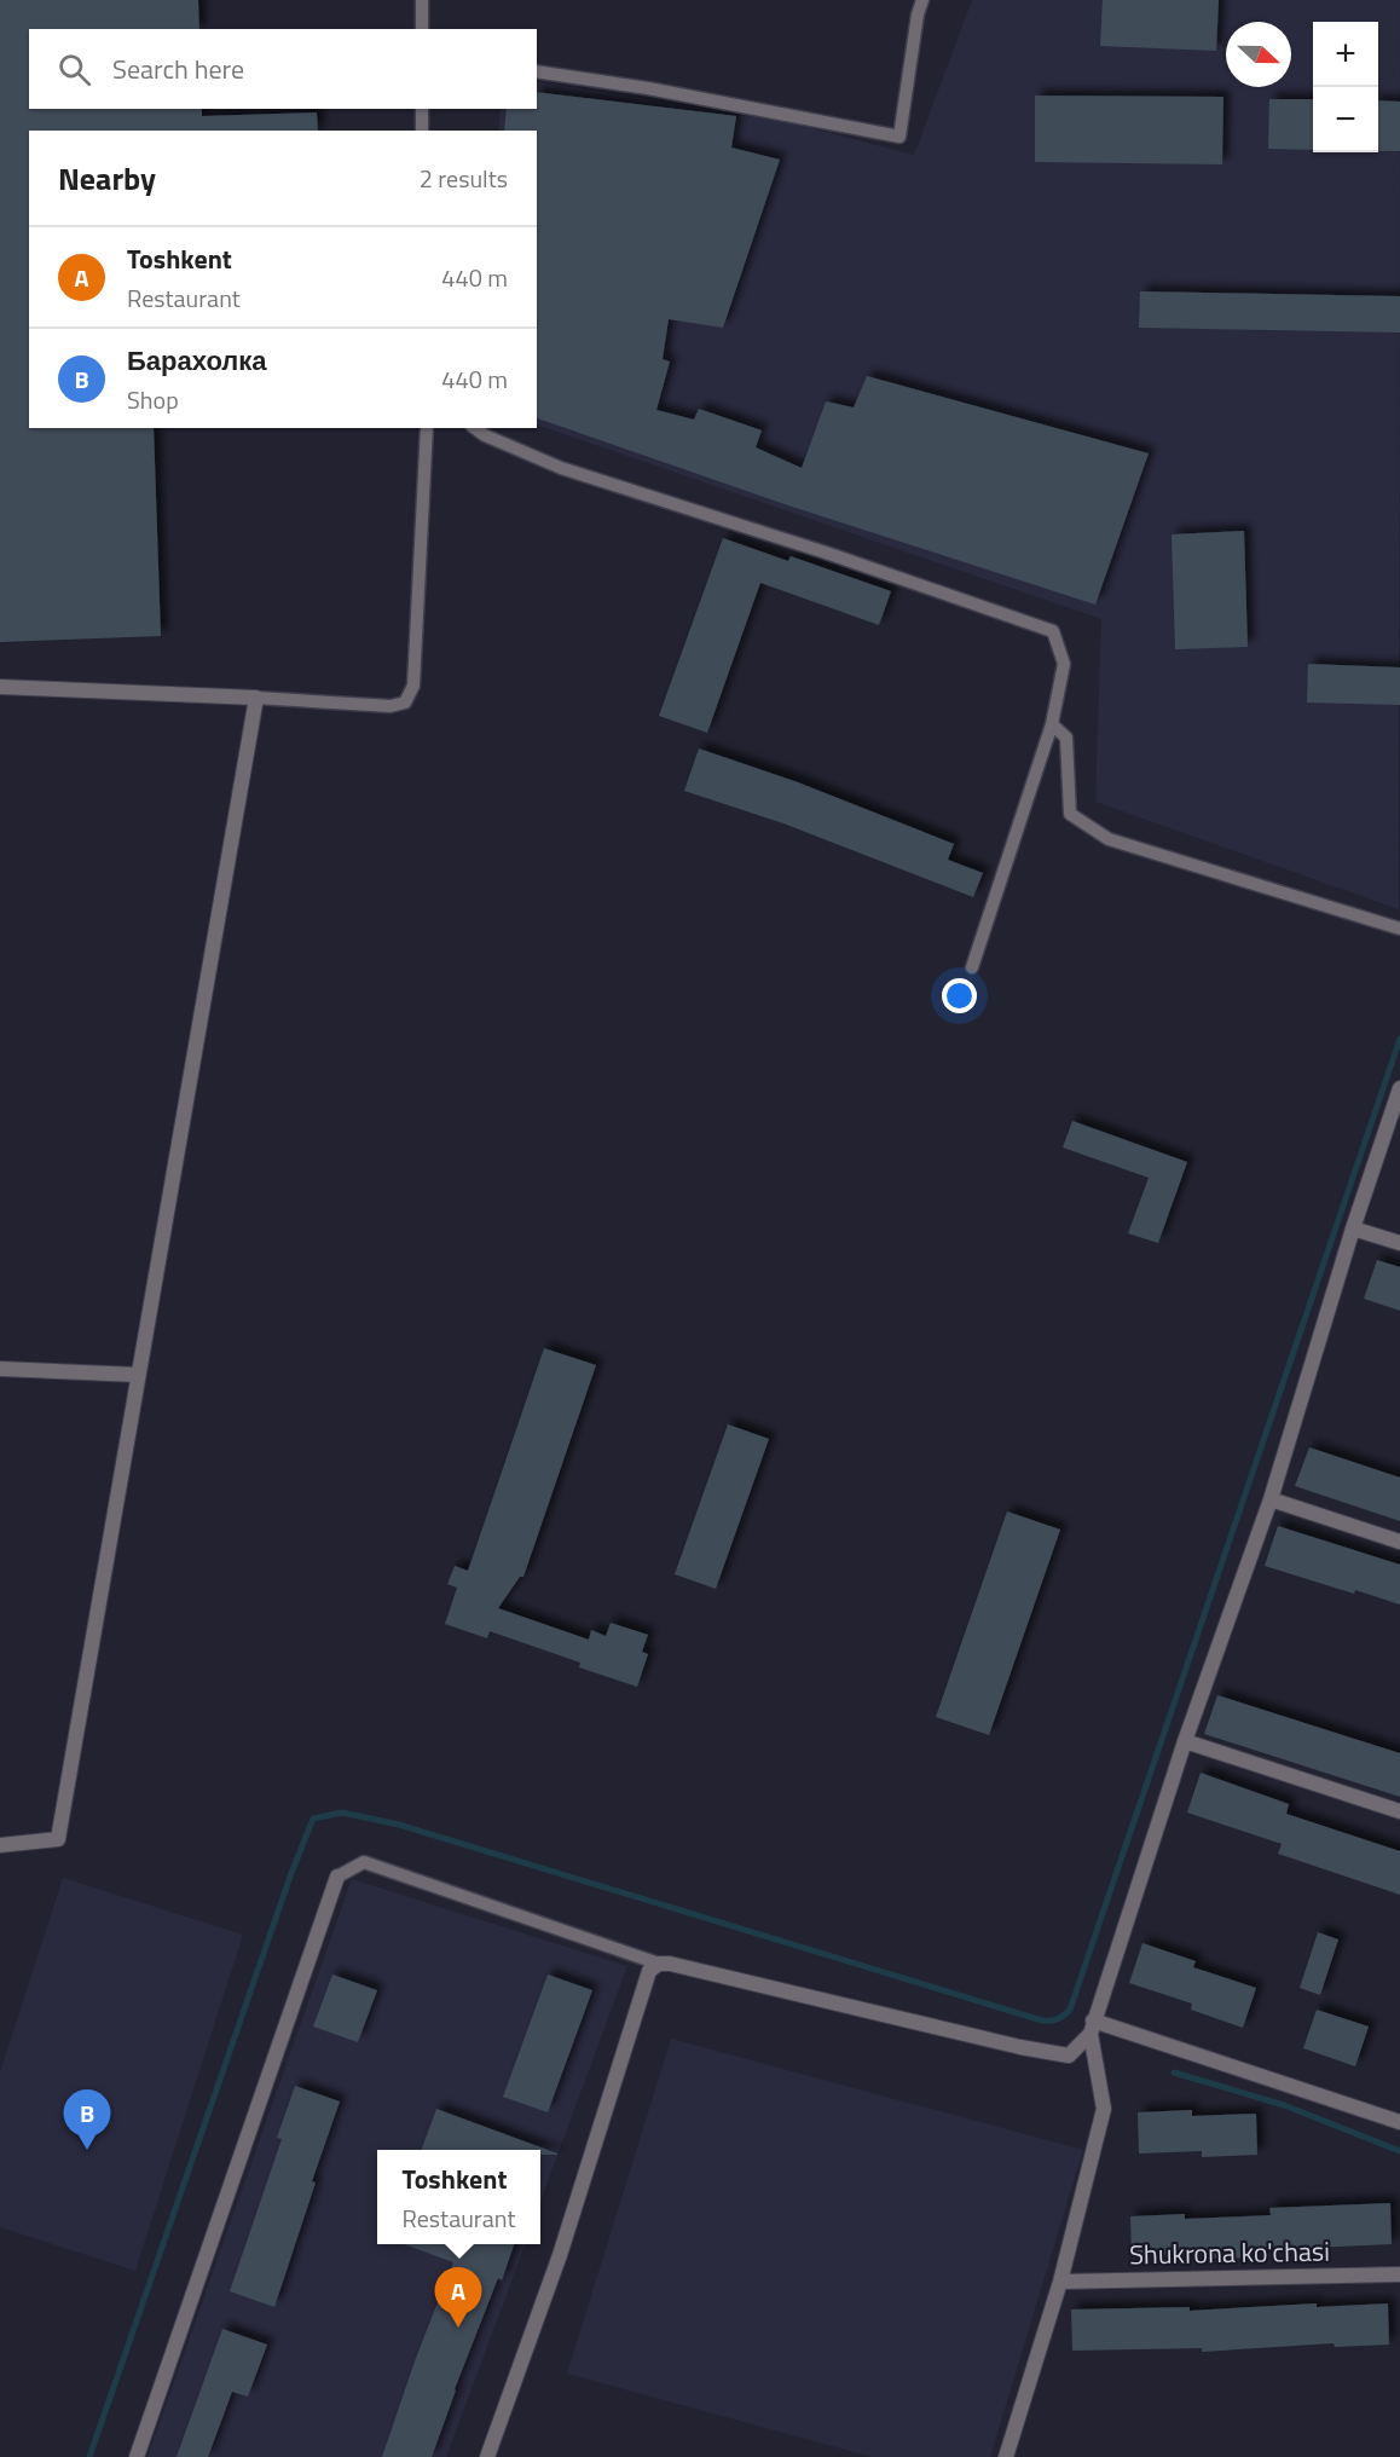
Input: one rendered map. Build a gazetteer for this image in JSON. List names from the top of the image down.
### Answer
{
  "streets": {
    "street": ["Shukrona ko'chasi"]
  },
  "north": "right",
  "page": {
    "map_buttons": ["+", "−"],
    "search": "Search here",
    "heading": ["Nearby", "2 results"],
    "list": [
      {
        "mark": "A",
        "name": "Toshkent",
        "note": "Restaurant",
        "value": "440 m"
      },
      {
        "mark": "B",
        "name": "Барахолка",
        "note": "Shop",
        "value": "440 m"
      }
    ],
    "pins": ["B", "A"],
    "popup": ["Toshkent", "Restaurant"]
  }
}
